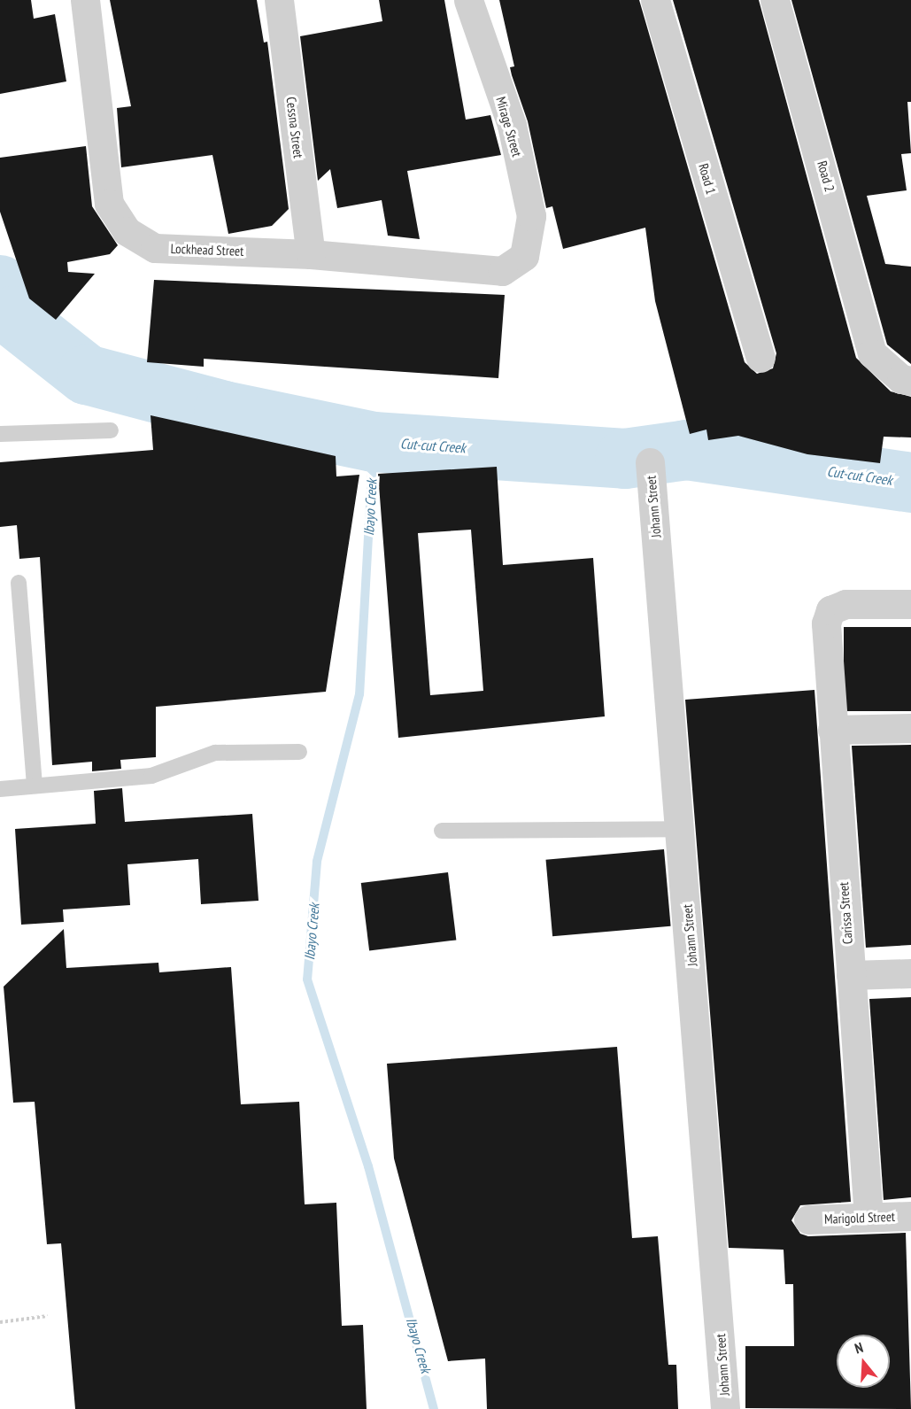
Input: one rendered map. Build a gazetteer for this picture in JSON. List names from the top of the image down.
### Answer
{
  "streets": {
    "street": [
      "Mirage Street",
      "Cessna Street",
      "Road 2",
      "Road 1",
      "Lockhead Street",
      "Johann Street",
      "Carissa Street",
      "Marigold Street"
    ]
  },
  "crossings": [
    ["Mirage Street", "Lockhead Street"],
    ["Cessna Street", "Lockhead Street"],
    ["Carissa Street", "Marigold Street"]
  ],
  "water": ["Cut-cut Creek", "Ibayo Creek"],
  "north": "top"
}
